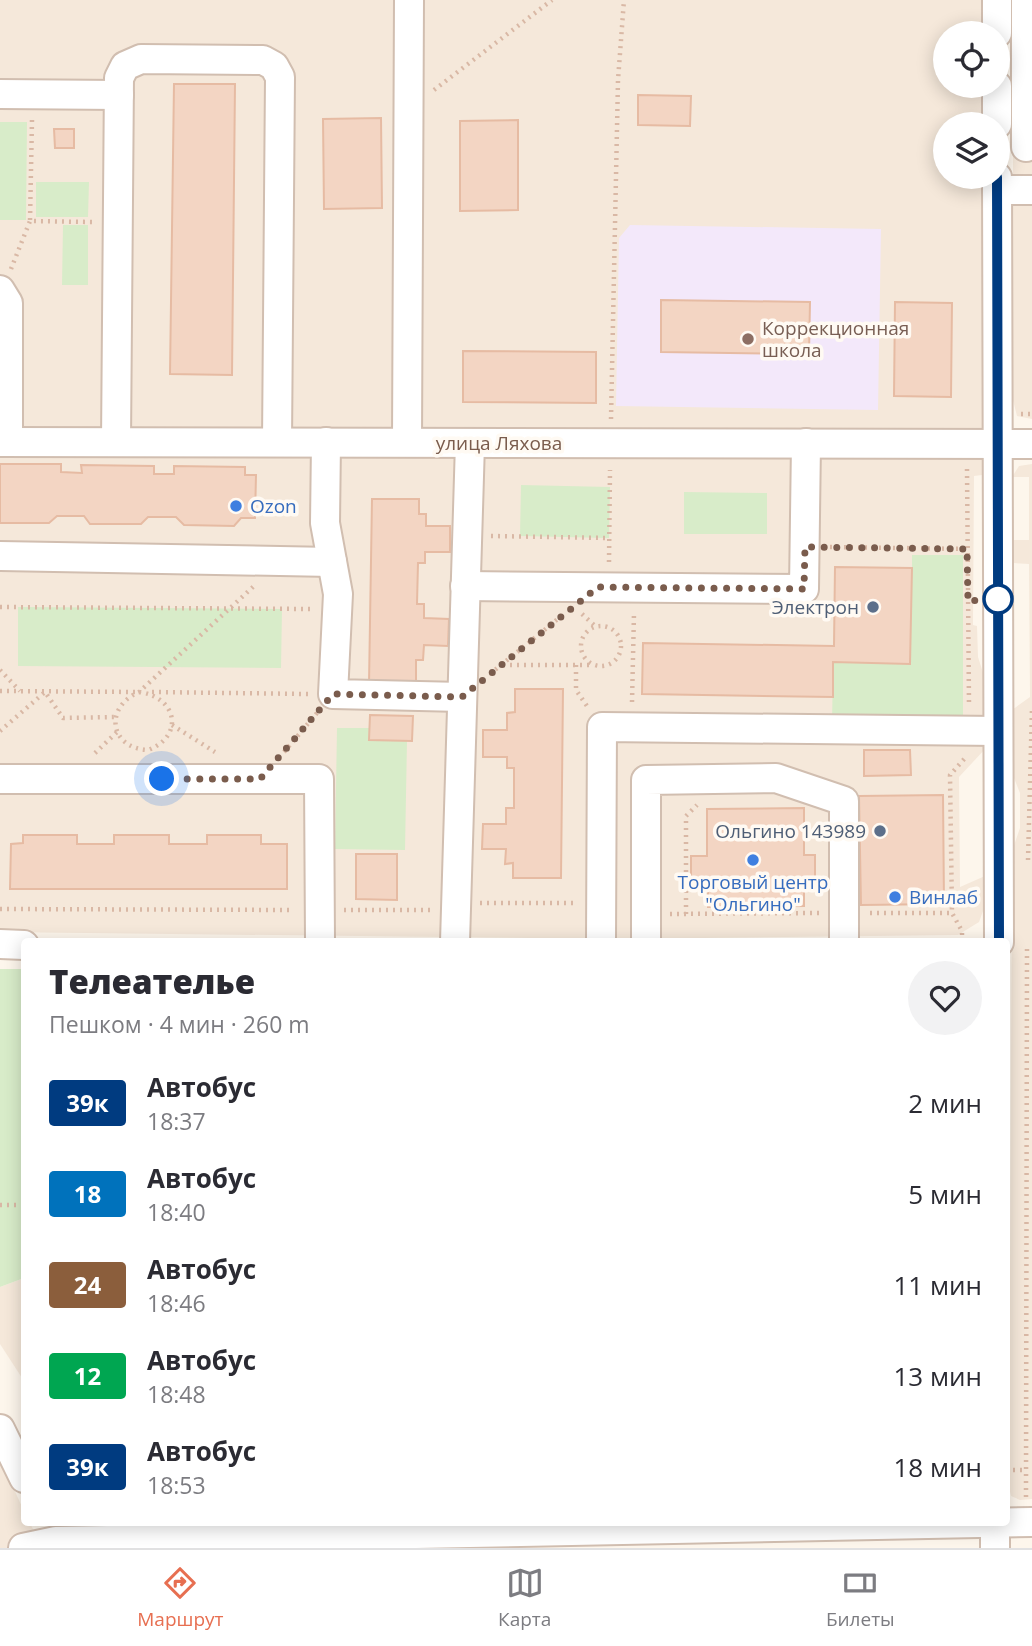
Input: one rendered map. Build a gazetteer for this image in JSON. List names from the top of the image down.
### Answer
{
  "streets": {
    "street": ["улица Ляхова"]
  },
  "places": [
    "Коррекционная школа",
    "Ozon",
    "Электрон",
    "Ольгино 143989",
    "Торговый центр \"Ольгино\"",
    "Винлаб"
  ],
  "lines": ["bus line 39к"],
  "page": {
    "heading": ["Телеателье", "Пешком · 4 мин · 260 m"],
    "list": [
      {
        "mark": "39к",
        "name": "Автобус",
        "note": "18:37",
        "value": "2 мин"
      },
      {
        "mark": "18",
        "name": "Автобус",
        "note": "18:40",
        "value": "5 мин"
      },
      {
        "mark": "24",
        "name": "Автобус",
        "note": "18:46",
        "value": "11 мин"
      },
      {
        "mark": "12",
        "name": "Автобус",
        "note": "18:48",
        "value": "13 мин"
      },
      {
        "mark": "39к",
        "name": "Автобус",
        "note": "18:53",
        "value": "18 мин"
      }
    ],
    "tabs": ["Маршрут", "Карта", "Билеты"]
  }
}
